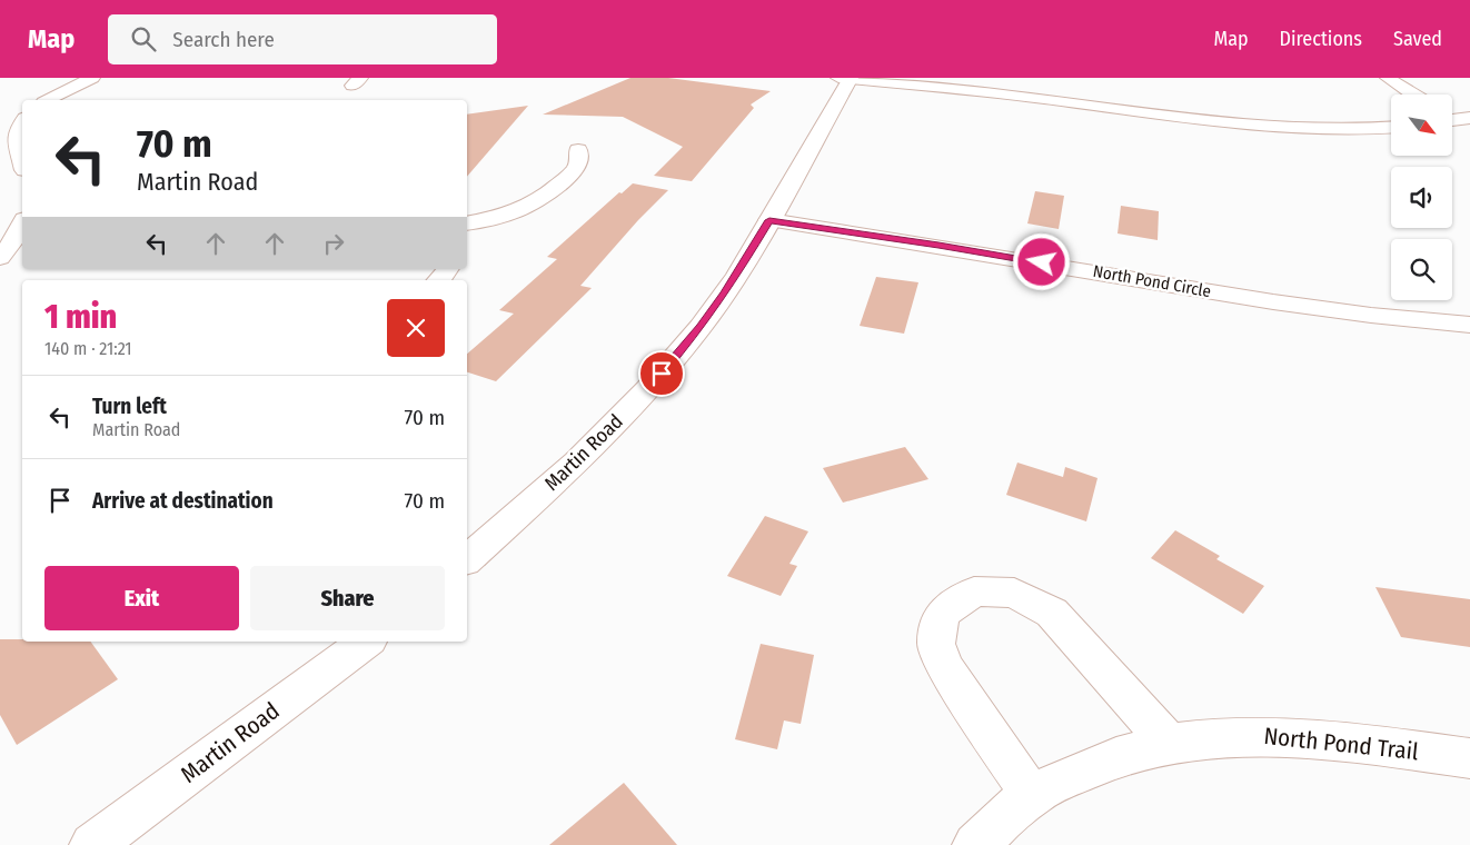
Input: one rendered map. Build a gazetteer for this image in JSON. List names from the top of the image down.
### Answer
{
  "streets": {
    "street": ["North Pond Circle", "Martin Road", "North Pond Trail"]
  },
  "crossings": [
    ["North Pond Circle", "Martin Road"]
  ],
  "north": "bottom right",
  "page": {
    "header": "Map",
    "search": "Search here",
    "nav": ["Map", "Directions", "Saved"],
    "turn": ["70 m", "Martin Road"],
    "heading": ["1 min", "140 m · 21:21"],
    "list": [
      {
        "name": "Turn left",
        "note": "Martin Road",
        "value": "70 m"
      },
      {
        "name": "Arrive at destination",
        "value": "70 m"
      }
    ],
    "buttons": ["Exit", "Share"]
  }
}
